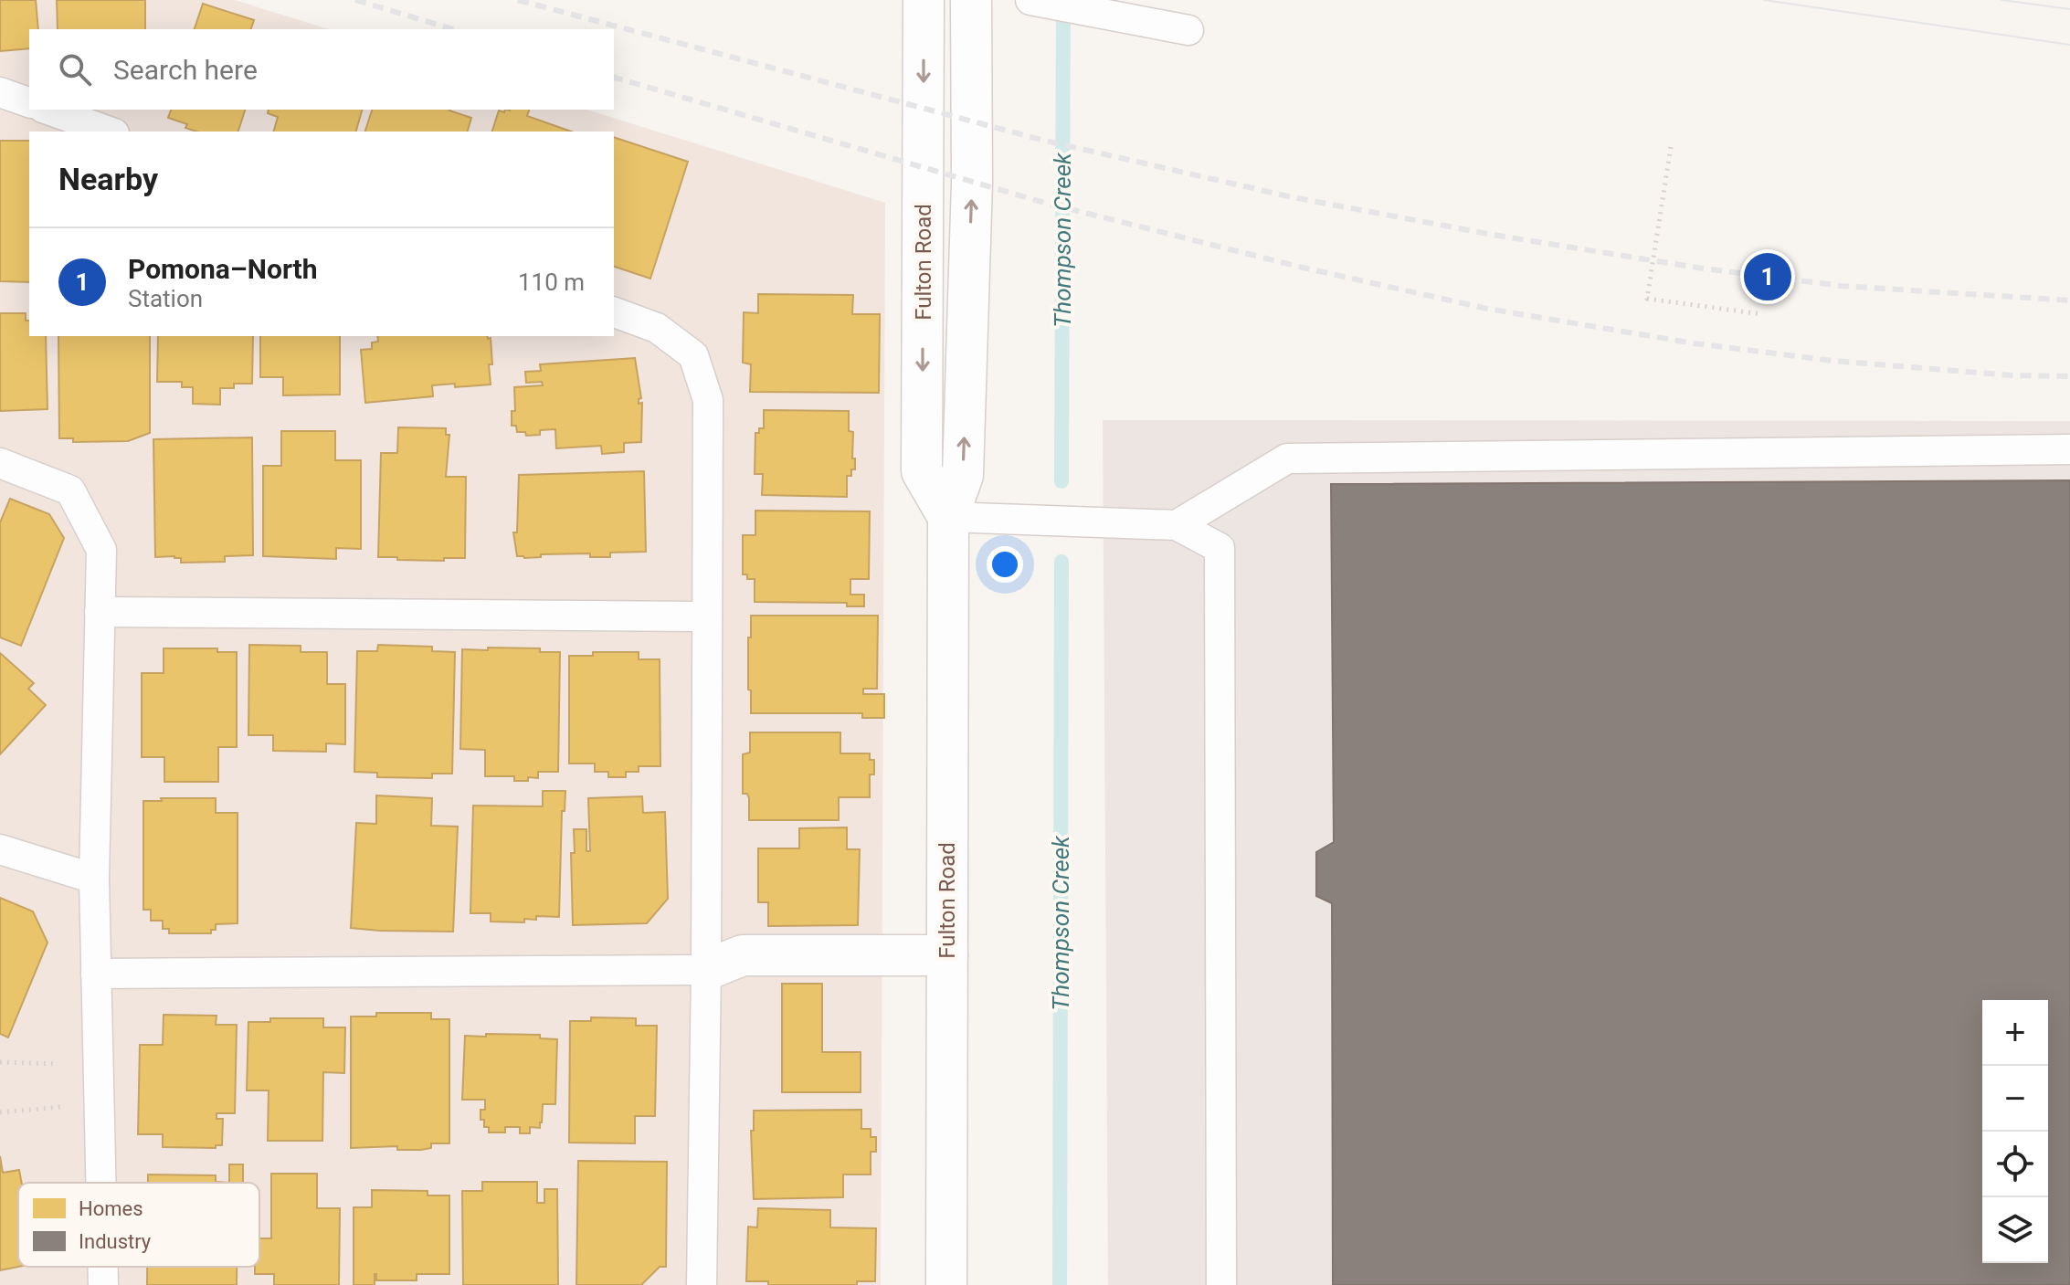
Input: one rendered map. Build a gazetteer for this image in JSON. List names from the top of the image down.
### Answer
{
  "streets": {
    "street": ["Fulton Road"]
  },
  "water": ["Thompson Creek"],
  "legend": ["Homes", "Industry"],
  "page": {
    "search": "Search here",
    "heading": "Nearby",
    "list": [
      {
        "mark": "1",
        "name": "Pomona–North",
        "note": "Station",
        "value": "110 m"
      }
    ],
    "pins": "1",
    "map_buttons": ["+", "−"]
  }
}
